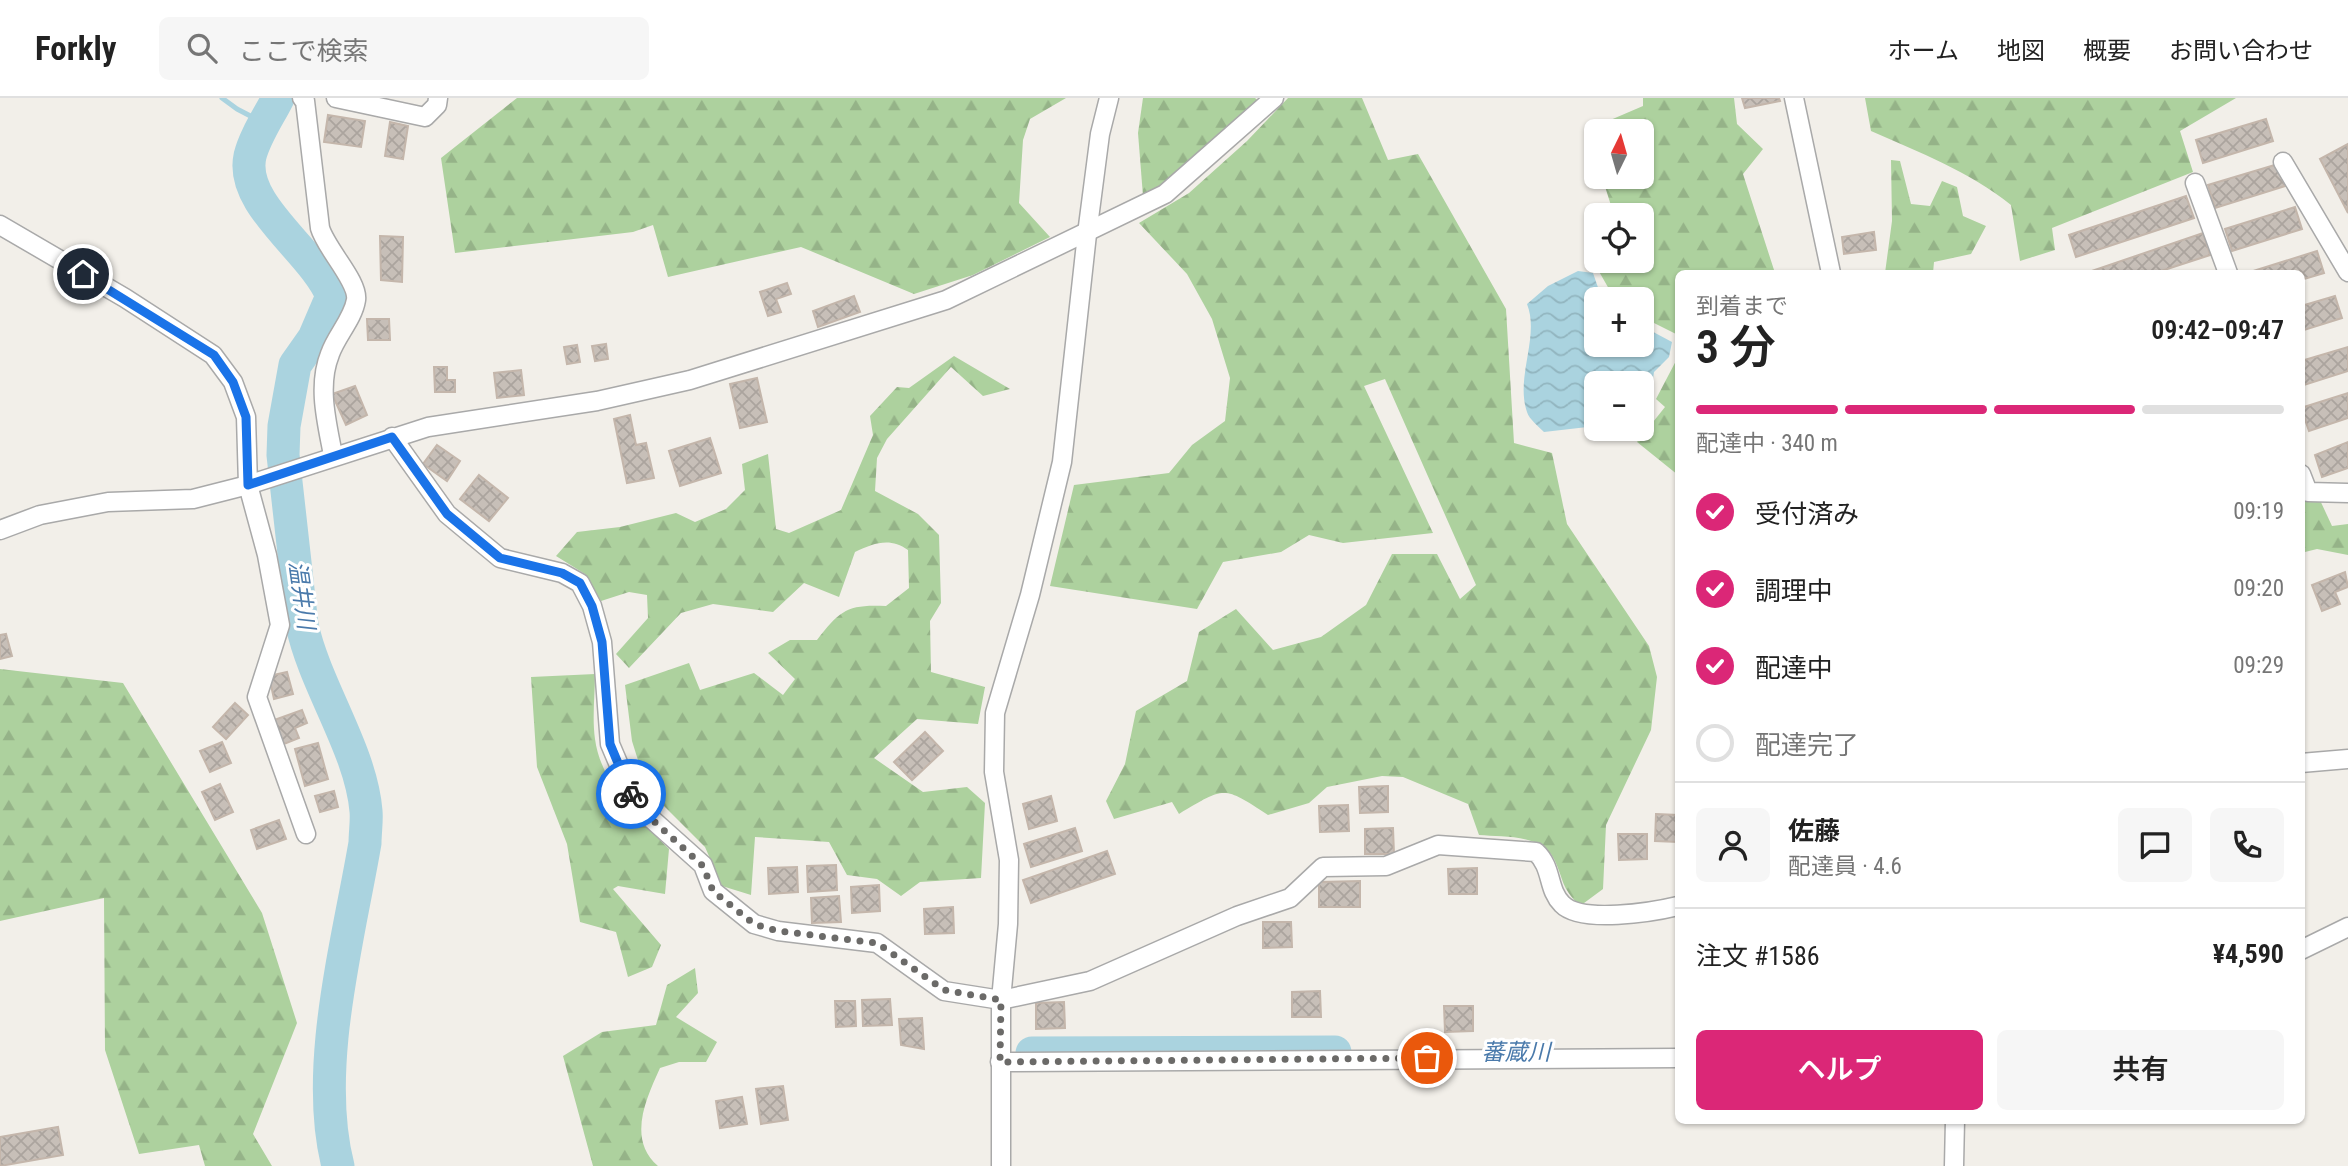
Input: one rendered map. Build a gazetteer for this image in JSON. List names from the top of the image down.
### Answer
{
  "water": ["温井川", "蕃蔵川"],
  "north": "top",
  "page": {
    "header": "Forkly",
    "search": "ここで検索",
    "nav": [
      "ホーム",
      "地図",
      "概要",
      "お問い合わせ"
    ],
    "map_buttons": ["+", "−"],
    "heading": ["3 分", "到着まで", "09:42–09:47"],
    "panel": [
      "佐藤",
      "配達員 · 4.6",
      "注文 #1586",
      "¥4,590"
    ],
    "bar": "配達中 · 340 m",
    "list": [
      ["受付済み", "09:19"],
      ["調理中", "09:20"],
      ["配達中", "09:29"],
      "配達完了"
    ],
    "buttons": ["ヘルプ", "共有"]
  }
}
